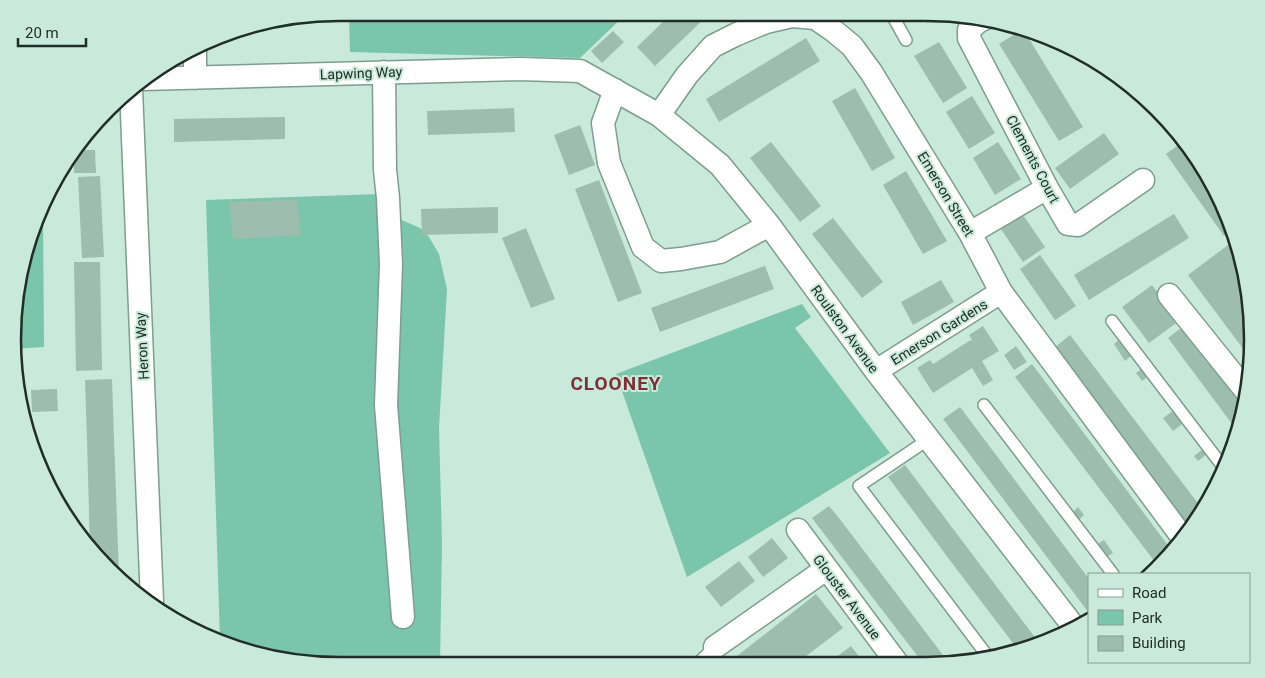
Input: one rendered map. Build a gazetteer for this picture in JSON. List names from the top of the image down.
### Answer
{
  "streets": {
    "street": [
      "Lapwing Way",
      "Clements Court",
      "Emerson Street",
      "Roulston Avenue",
      "Emerson Gardens",
      "Heron Way",
      "Glouster Avenue"
    ]
  },
  "crossings": [
    ["Lapwing Way", "Roulston Avenue"],
    ["Emerson Street", "Roulston Avenue"],
    ["Emerson Street", "Emerson Gardens"],
    ["Roulston Avenue", "Emerson Gardens"]
  ],
  "districts": ["CLOONEY"],
  "legend": ["Road", "Park", "Building"],
  "scale_bar": "20 m"
}
